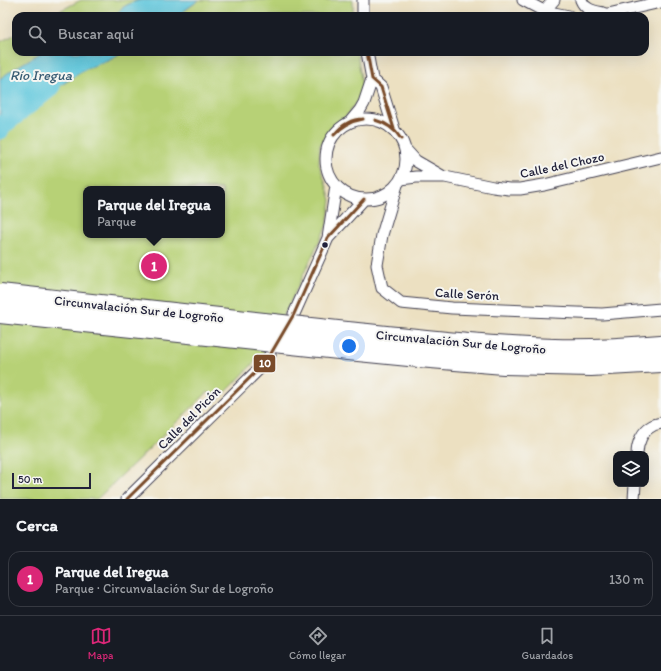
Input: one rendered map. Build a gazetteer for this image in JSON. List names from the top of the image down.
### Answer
{
  "streets": {
    "highway": ["Circunvalación Sur de Logroño"],
    "street": ["Calle del Chozo", "Calle Serón", "Calle del Picón"]
  },
  "crossings": [
    ["Calle del Chozo", "Calle Serón"]
  ],
  "water": ["Río Iregua"],
  "lines": ["transit line 10"],
  "scale_bar": "50 m",
  "page": {
    "search": "Buscar aquí",
    "popup": ["Parque del Iregua", "Parque"],
    "pins": "1",
    "scale": "50 m",
    "heading": "Cerca",
    "list": [
      {
        "mark": "1",
        "name": "Parque del Iregua",
        "note": "Parque · Circunvalación Sur de Logroño",
        "value": "130 m"
      }
    ],
    "nav": ["Mapa", "Cómo llegar", "Guardados"]
  }
}
